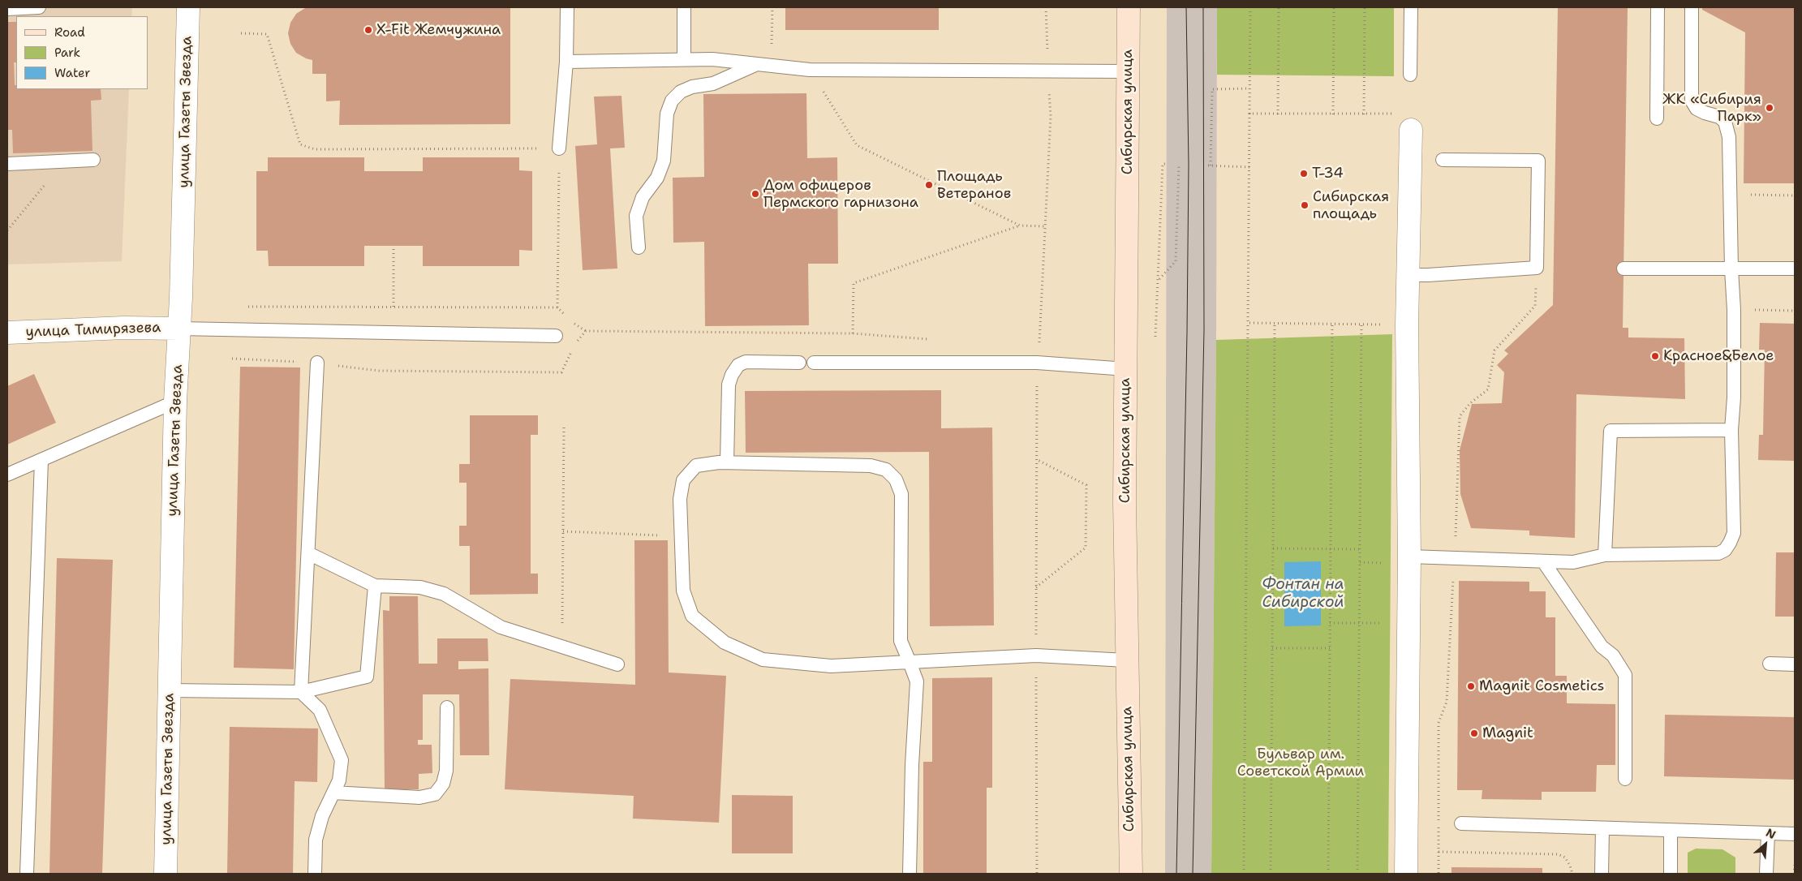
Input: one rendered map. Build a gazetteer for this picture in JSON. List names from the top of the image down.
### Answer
{
  "streets": {
    "main road": ["Сибирская улица"],
    "street": ["улица Газеты Звезда", "улица Тимирязева"]
  },
  "crossings": [
    ["улица Газеты Звезда", "улица Тимирязева"]
  ],
  "water": ["Фонтан на Сибирской"],
  "parks": ["Бульвар им. Советской Армии"],
  "places": [
    "X-Fit Жемчужина",
    "ЖК «Сибирия Парк»",
    "T-34",
    "Площадь Ветеранов",
    "Дом офицеров Пермского гарнизона",
    "Сибирская площадь",
    "Красное&Белое",
    "Magnit Cosmetics",
    "Magnit"
  ],
  "legend": ["Road", "Park", "Water"],
  "north": "top right"
}
